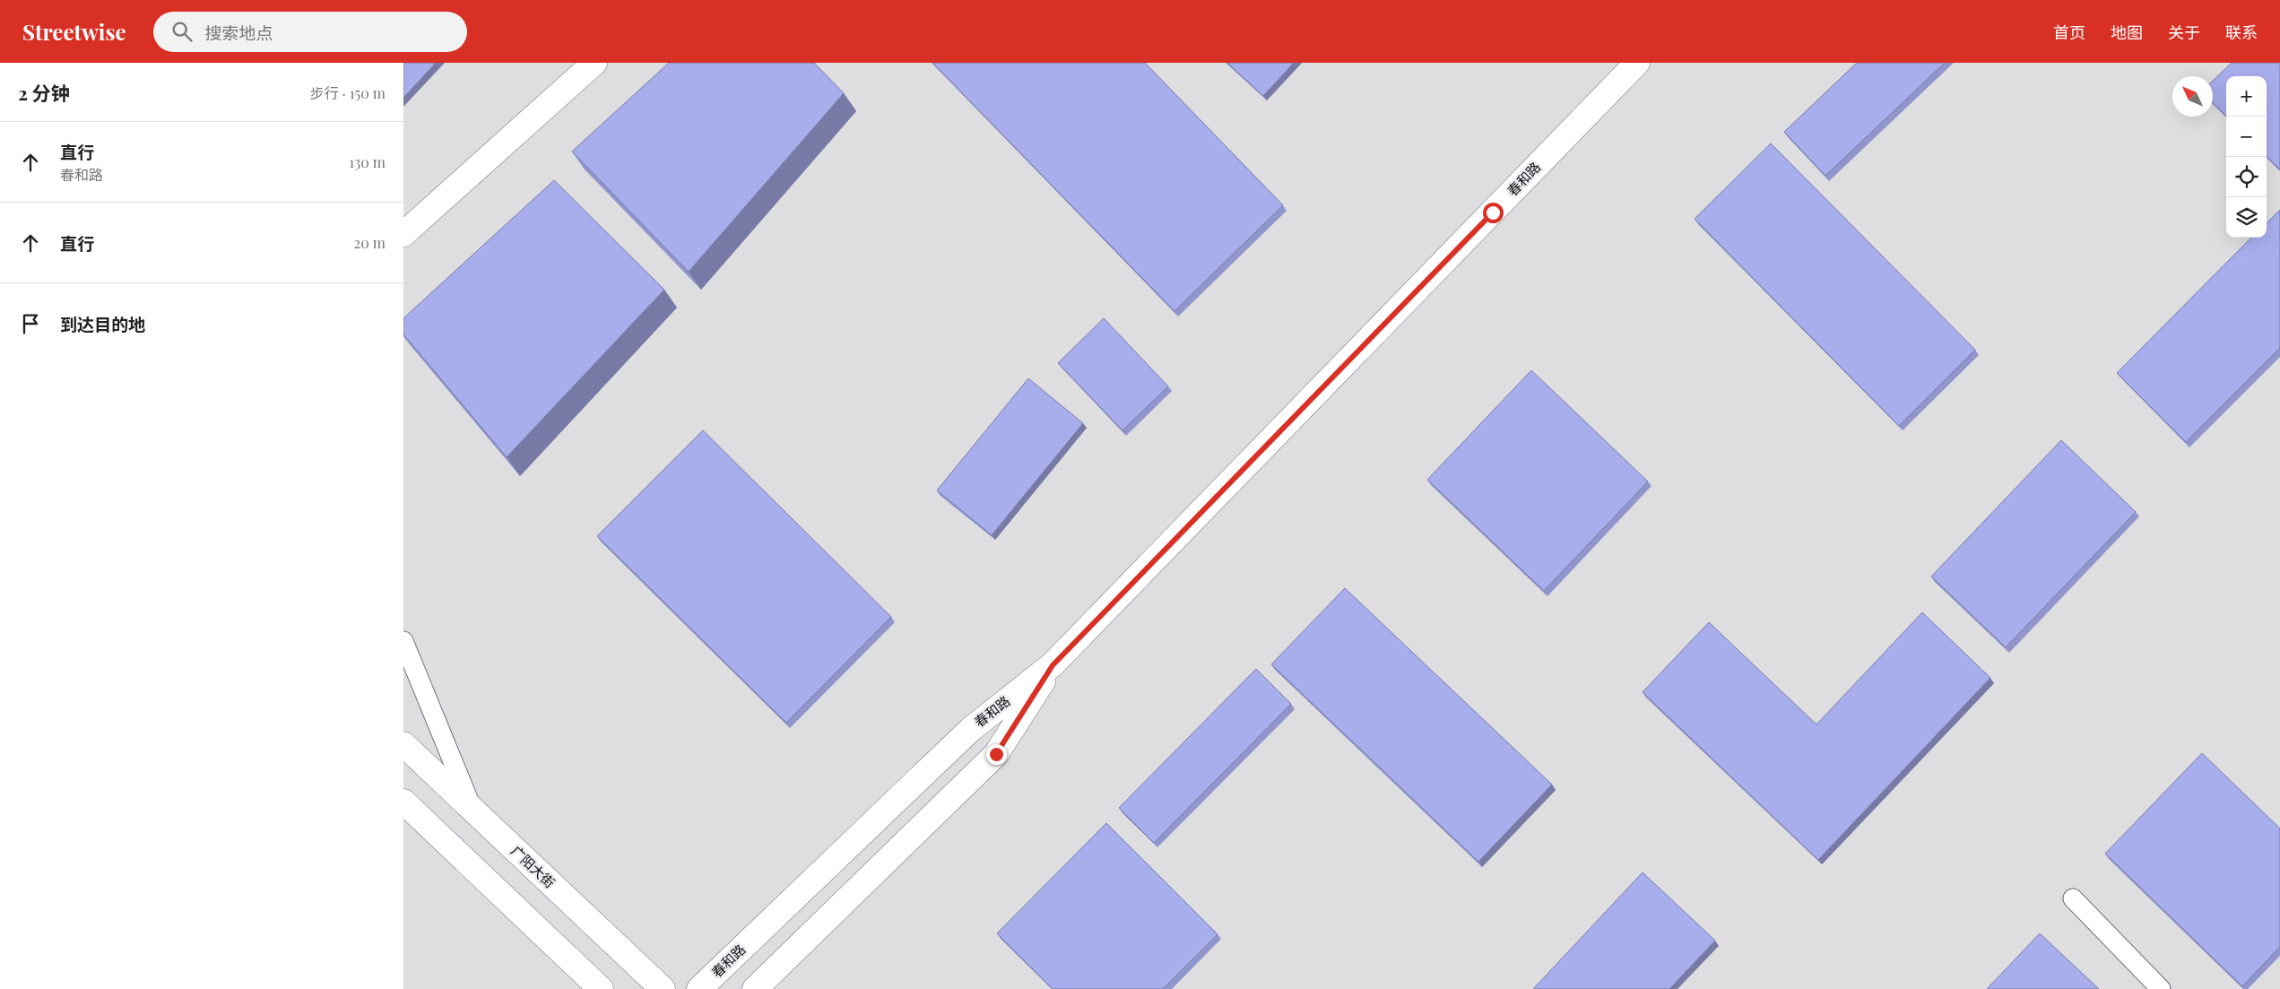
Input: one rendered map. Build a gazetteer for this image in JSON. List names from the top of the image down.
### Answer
{
  "streets": {
    "street": ["春和路", "广阳大街"]
  },
  "north": "top left",
  "page": {
    "header": "Streetwise",
    "search": "搜索地点",
    "nav": [
      "首页",
      "地图",
      "关于",
      "联系"
    ],
    "heading": ["2 分钟", "步行 · 150 m"],
    "map_buttons": ["+", "−"],
    "list": [
      ["直行", "春和路", "130 m"],
      ["直行", "20 m"],
      "到达目的地"
    ]
  }
}
